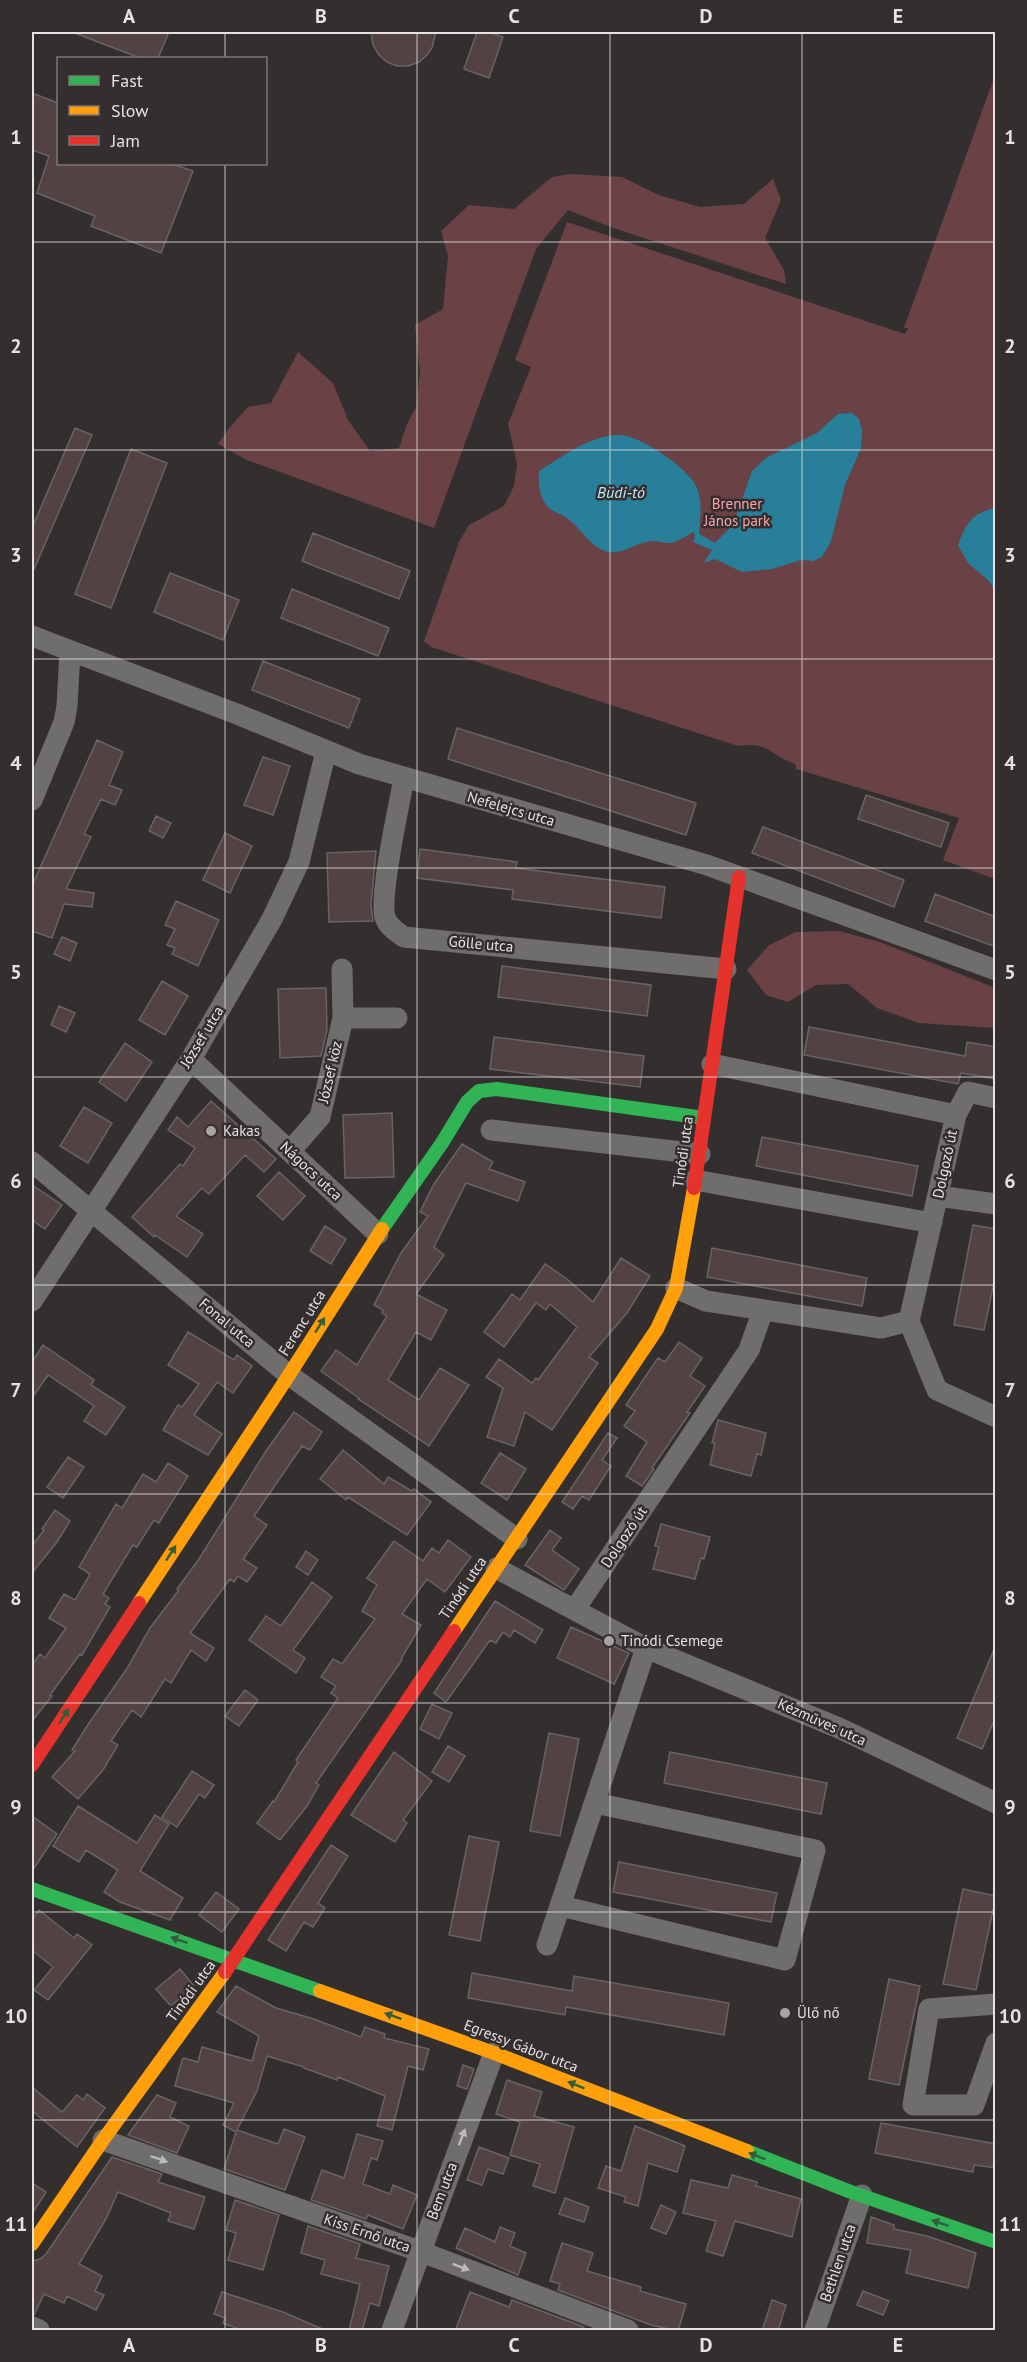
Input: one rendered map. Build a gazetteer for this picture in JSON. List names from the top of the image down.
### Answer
{
  "streets": {
    "street": [
      "Nefelejcs utca",
      "Gölle utca",
      "József utca",
      "József köz",
      "Tinódi utca",
      "Dolgozó út",
      "Nágocs utca",
      "Fonal utca",
      "Ferenc utca",
      "Kézműves utca",
      "Egressy Gábor utca",
      "Bem utca",
      "Kiss Ernő utca",
      "Bethlen utca"
    ]
  },
  "crossings": [
    ["Nefelejcs utca", "Gölle utca"],
    ["Nefelejcs utca", "József utca"],
    ["Nefelejcs utca", "Tinódi utca"],
    ["Gölle utca", "Tinódi utca"],
    ["József utca", "Nágocs utca"],
    ["József utca", "Fonal utca"],
    ["József köz", "Nágocs utca"],
    ["Tinódi utca", "Dolgozó út"],
    ["Tinódi utca", "Fonal utca"],
    ["Tinódi utca", "Ferenc utca"],
    ["Tinódi utca", "Kézműves utca"],
    ["Tinódi utca", "Egressy Gábor utca"],
    ["Tinódi utca", "Kiss Ernő utca"],
    ["Dolgozó út", "Kézműves utca"],
    ["Nágocs utca", "Ferenc utca"],
    ["Fonal utca", "Ferenc utca"],
    ["Egressy Gábor utca", "Bem utca"],
    ["Egressy Gábor utca", "Bethlen utca"],
    ["Bem utca", "Kiss Ernő utca"]
  ],
  "one_way": [
    "Ferenc utca",
    "Egressy Gábor utca",
    "Bem utca",
    "Kiss Ernő utca"
  ],
  "water": ["Büdi-tó"],
  "parks": ["Brenner János park"],
  "places": ["Kakas", "Tinódi Csemege", "Ülő nő"],
  "legend": ["Fast", "Slow", "Jam"],
  "grid": {
    "columns": [
      "A",
      "B",
      "C",
      "D",
      "E"
    ],
    "rows": [
      "1",
      "2",
      "3",
      "4",
      "5",
      "6",
      "7",
      "8",
      "9",
      "10",
      "11"
    ]
  }
}
